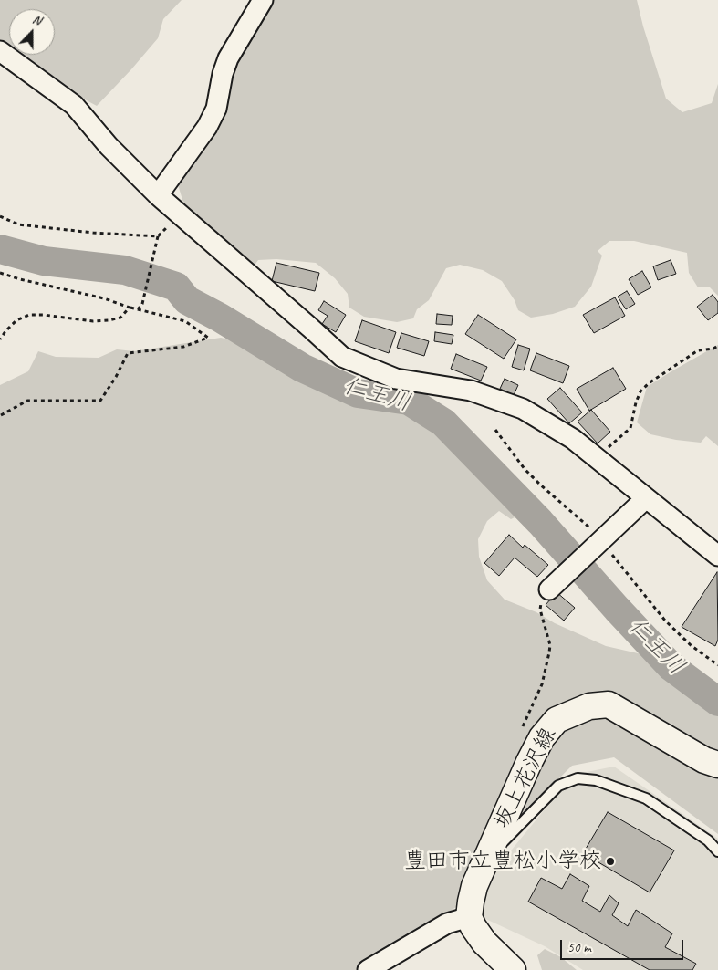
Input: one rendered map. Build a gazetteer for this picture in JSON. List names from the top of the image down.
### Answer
{
  "streets": {
    "main road": ["坂上花沢線"]
  },
  "water": ["仁王川"],
  "places": ["豊田市立豊松小学校"],
  "scale_bar": "50 m",
  "north": "top"
}
